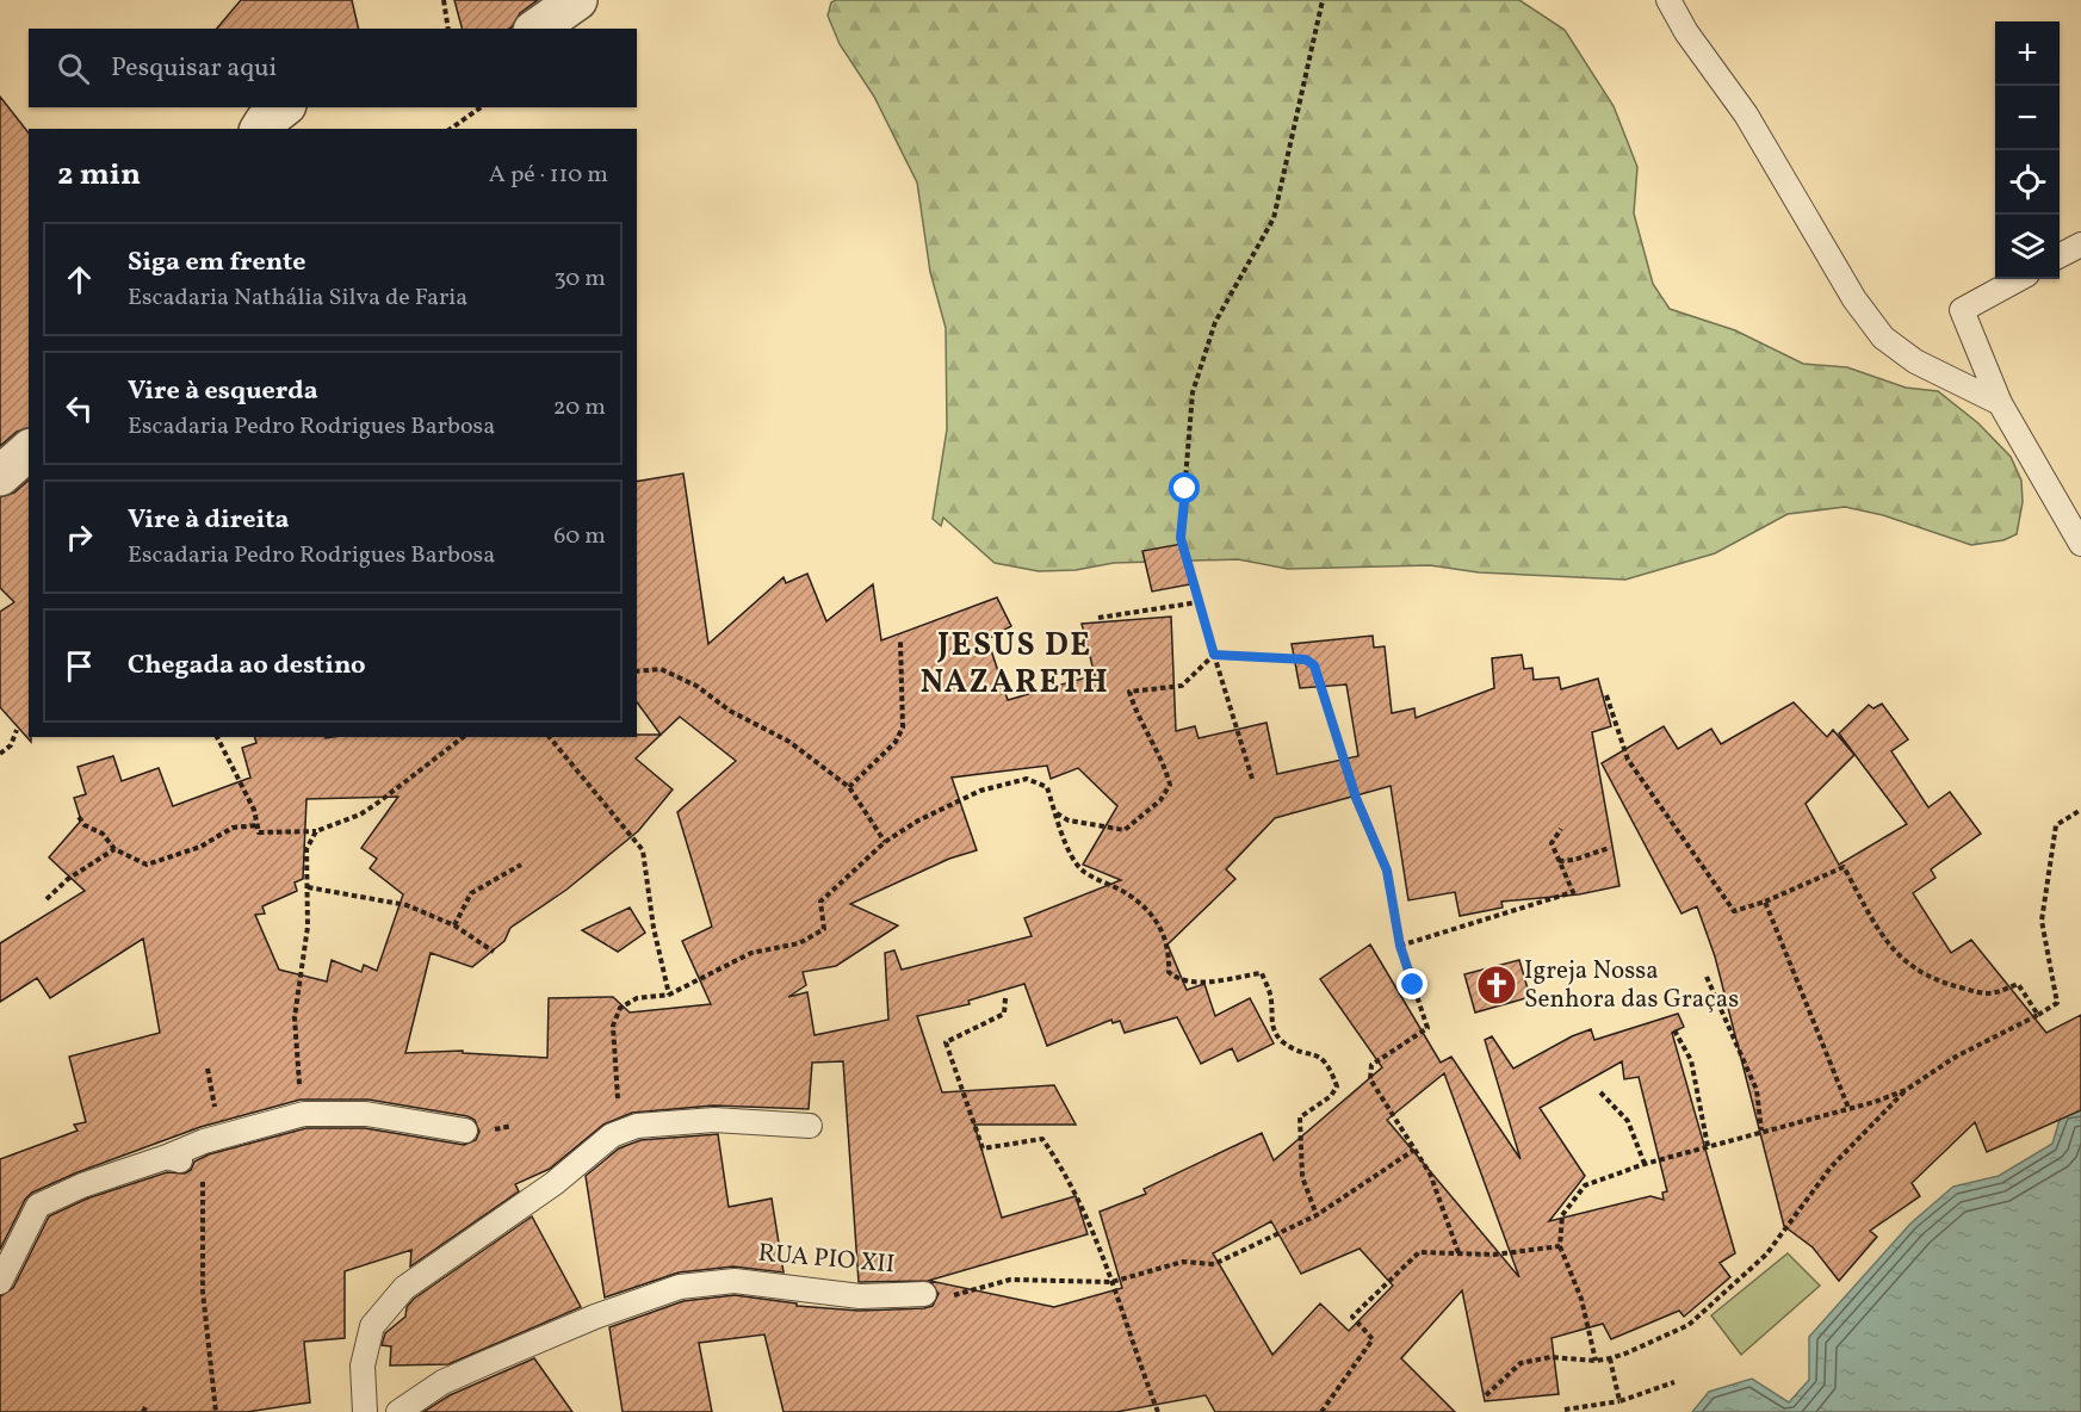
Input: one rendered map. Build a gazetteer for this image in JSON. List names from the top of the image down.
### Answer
{
  "streets": {
    "lane": ["RUA PIO XII"]
  },
  "districts": ["JESUS DE NAZARETH"],
  "places": {
    "church": ["Igreja Nossa Senhora das Graças"]
  },
  "page": {
    "map_buttons": ["+", "−"],
    "search": "Pesquisar aqui",
    "heading": ["2 min", "A pé · 110 m"],
    "list": [
      ["Siga em frente", "Escadaria Nathália Silva de Faria", "30 m"],
      ["Vire à esquerda", "Escadaria Pedro Rodrigues Barbosa", "20 m"],
      ["Vire à direita", "Escadaria Pedro Rodrigues Barbosa", "60 m"],
      "Chegada ao destino"
    ]
  }
}
